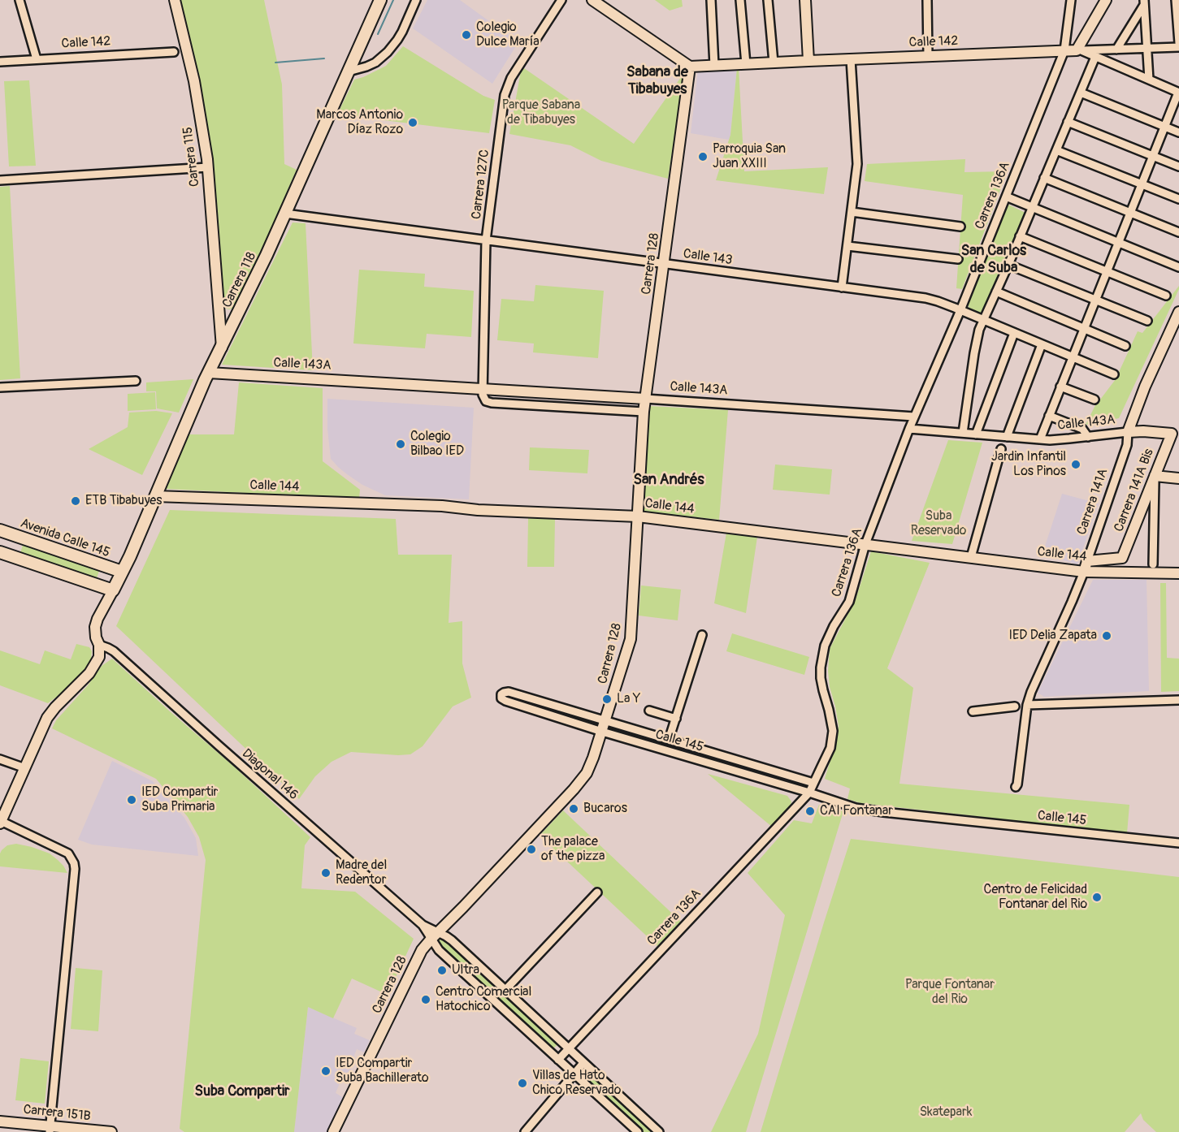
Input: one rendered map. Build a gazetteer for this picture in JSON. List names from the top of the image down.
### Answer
{
  "streets": {
    "main road": ["Carrera 118", "Avenida Calle 145"],
    "street": [
      "Calle 142",
      "Carrera 115",
      "Carrera 127C",
      "Carrera 136A",
      "Calle 143",
      "Carrera 128",
      "Calle 143A",
      "Calle 144",
      "Carrera 141A Bis",
      "Carrera 141A",
      "Calle 145",
      "Diagonal 146",
      "Carrera 151B"
    ]
  },
  "crossings": [
    ["Calle 142", "Carrera 136A"],
    ["Calle 142", "Carrera 128"],
    ["Carrera 115", "Carrera 118"],
    ["Carrera 127C", "Calle 143"],
    ["Carrera 127C", "Calle 143A"],
    ["Carrera 136A", "Calle 143"],
    ["Carrera 136A", "Calle 143A"],
    ["Carrera 136A", "Calle 144"],
    ["Carrera 136A", "Calle 145"],
    ["Carrera 136A", "Diagonal 146"],
    ["Calle 143", "Carrera 128"],
    ["Calle 143", "Carrera 118"],
    ["Carrera 128", "Calle 143A"],
    ["Carrera 128", "Calle 144"],
    ["Carrera 128", "Calle 145"],
    ["Carrera 128", "Diagonal 146"],
    ["Carrera 118", "Calle 143A"],
    ["Carrera 118", "Calle 144"],
    ["Carrera 118", "Avenida Calle 145"],
    ["Calle 143A", "Carrera 141A Bis"],
    ["Calle 143A", "Carrera 141A"],
    ["Calle 144", "Carrera 141A"],
    ["Carrera 141A Bis", "Carrera 141A"]
  ],
  "districts": [
    "Sabana de Tibabuyes",
    "San Carlos de Suba",
    "San Andrés",
    "Suba Compartir"
  ],
  "parks": [
    "Parque Sabana de Tibabuyes",
    "Suba Reservado",
    "Parque Fontanar del Rio",
    "Skatepark"
  ],
  "places": [
    "Colegio Dulce María",
    "Marcos Antonio Díaz Rozo",
    "Parroquia San Juan XXIII",
    "Colegio Bilbao IED",
    "Jardin Infantil Los Pinos",
    "ETB Tibabuyes",
    "IED Delia Zapata",
    "La Y",
    "IED Compartir Suba Primaria",
    "Bucaros",
    "CAI Fontanar",
    "The palace of the pizza",
    "Madre del Redentor",
    "Centro de Felicidad Fontanar del Rio",
    "Ultra",
    "Centro Comercial Hatochico",
    "IED Compartir Suba Bachillerato",
    "Villas de Hato Chico Reservado"
  ]
}
